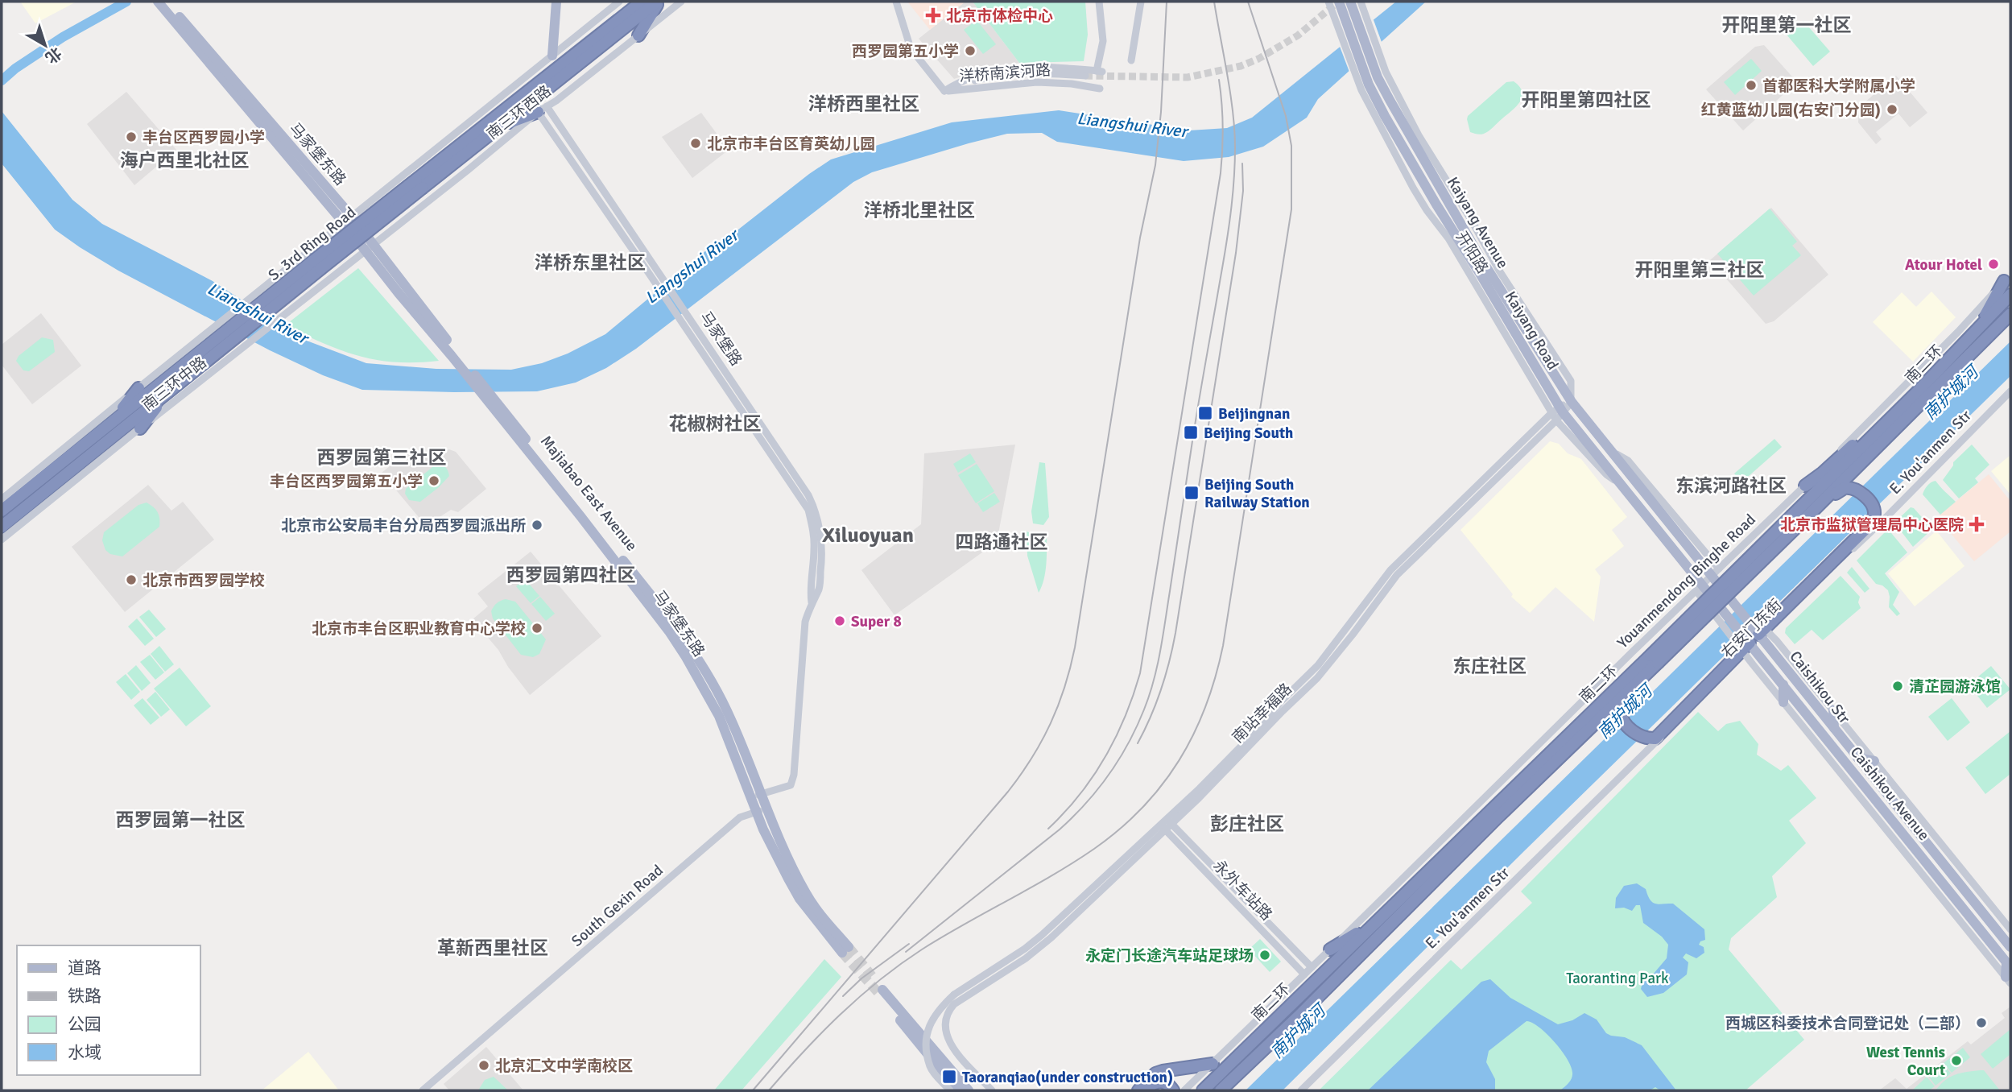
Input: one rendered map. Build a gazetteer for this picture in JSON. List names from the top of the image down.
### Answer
{
  "streets": {
    "highway": ["S. 3rd Ring Road", "南二环"],
    "main road": [
      "马家堡东路",
      "Kaiyang Avenue",
      "Kaiyang Road",
      "Caishikou Str",
      "Caishikou Avenue"
    ],
    "street": [
      "洋桥南滨河路",
      "南三环西路",
      "马家堡路",
      "南三环中路",
      "E. You'anmen Str",
      "Youanmendong Binghe Road",
      "右安门东街",
      "南站幸福路",
      "永外车站路",
      "South Gexin Road"
    ]
  },
  "crossings": [
    ["南三环西路", "马家堡东路"],
    ["南三环西路", "马家堡路"],
    ["南三环西路", "南三环中路"],
    ["马家堡东路", "马家堡路"],
    ["马家堡东路", "南三环中路"],
    ["马家堡东路", "South Gexin Road"],
    ["Kaiyang Avenue", "Kaiyang Road"],
    ["Kaiyang Avenue", "Youanmendong Binghe Road"],
    ["Kaiyang Avenue", "右安门东街"],
    ["Kaiyang Avenue", "Caishikou Str"],
    ["Kaiyang Avenue", "南站幸福路"],
    ["Kaiyang Avenue", "Caishikou Avenue"],
    ["S. 3rd Ring Road", "南三环中路"],
    ["Kaiyang Road", "Youanmendong Binghe Road"],
    ["Kaiyang Road", "右安门东街"],
    ["Kaiyang Road", "Caishikou Str"],
    ["Kaiyang Road", "南站幸福路"],
    ["Kaiyang Road", "Caishikou Avenue"],
    ["E. You'anmen Str", "右安门东街"],
    ["Youanmendong Binghe Road", "永外车站路"],
    ["右安门东街", "Caishikou Str"],
    ["右安门东街", "Caishikou Avenue"],
    ["Caishikou Str", "Caishikou Avenue"],
    ["南站幸福路", "永外车站路"]
  ],
  "districts": [
    "开阳里第一社区",
    "开阳里第四社区",
    "洋桥西里社区",
    "海户西里北社区",
    "洋桥北里社区",
    "洋桥东里社区",
    "开阳里第三社区",
    "花椒树社区",
    "西罗园第三社区",
    "东滨河路社区",
    "Xiluoyuan",
    "四路通社区",
    "西罗园第四社区",
    "东庄社区",
    "西罗园第一社区",
    "彭庄社区",
    "革新西里社区"
  ],
  "water": ["Liangshui River", "南护城河"],
  "parks": ["Taoranting Park"],
  "places": {
    "health": ["北京市体检中心", "北京市监狱管理局中心医院"],
    "other": [
      "西罗园第五小学",
      "首都医科大学附属小学",
      "红黄蓝幼儿园(右安门分园)",
      "丰台区西罗园小学",
      "北京市丰台区育英幼儿园",
      "Atour Hotel",
      "丰台区西罗园第五小学",
      "北京市公安局丰台分局西罗园派出所",
      "北京市西罗园学校",
      "Super 8",
      "北京市丰台区职业教育中心学校",
      "清芷园游泳馆",
      "永定门长途汽车站足球场",
      "西城区科委技术合同登记处（二部）",
      "West Tennis Court",
      "北京汇文中学南校区"
    ],
    "transit": [
      "Beijingnan",
      "Beijing South",
      "Beijing South Railway Station",
      "Taoranqiao(under construction)"
    ]
  },
  "legend": [
    "道路",
    "铁路",
    "公园",
    "水域"
  ],
  "north": "bottom right"
}
